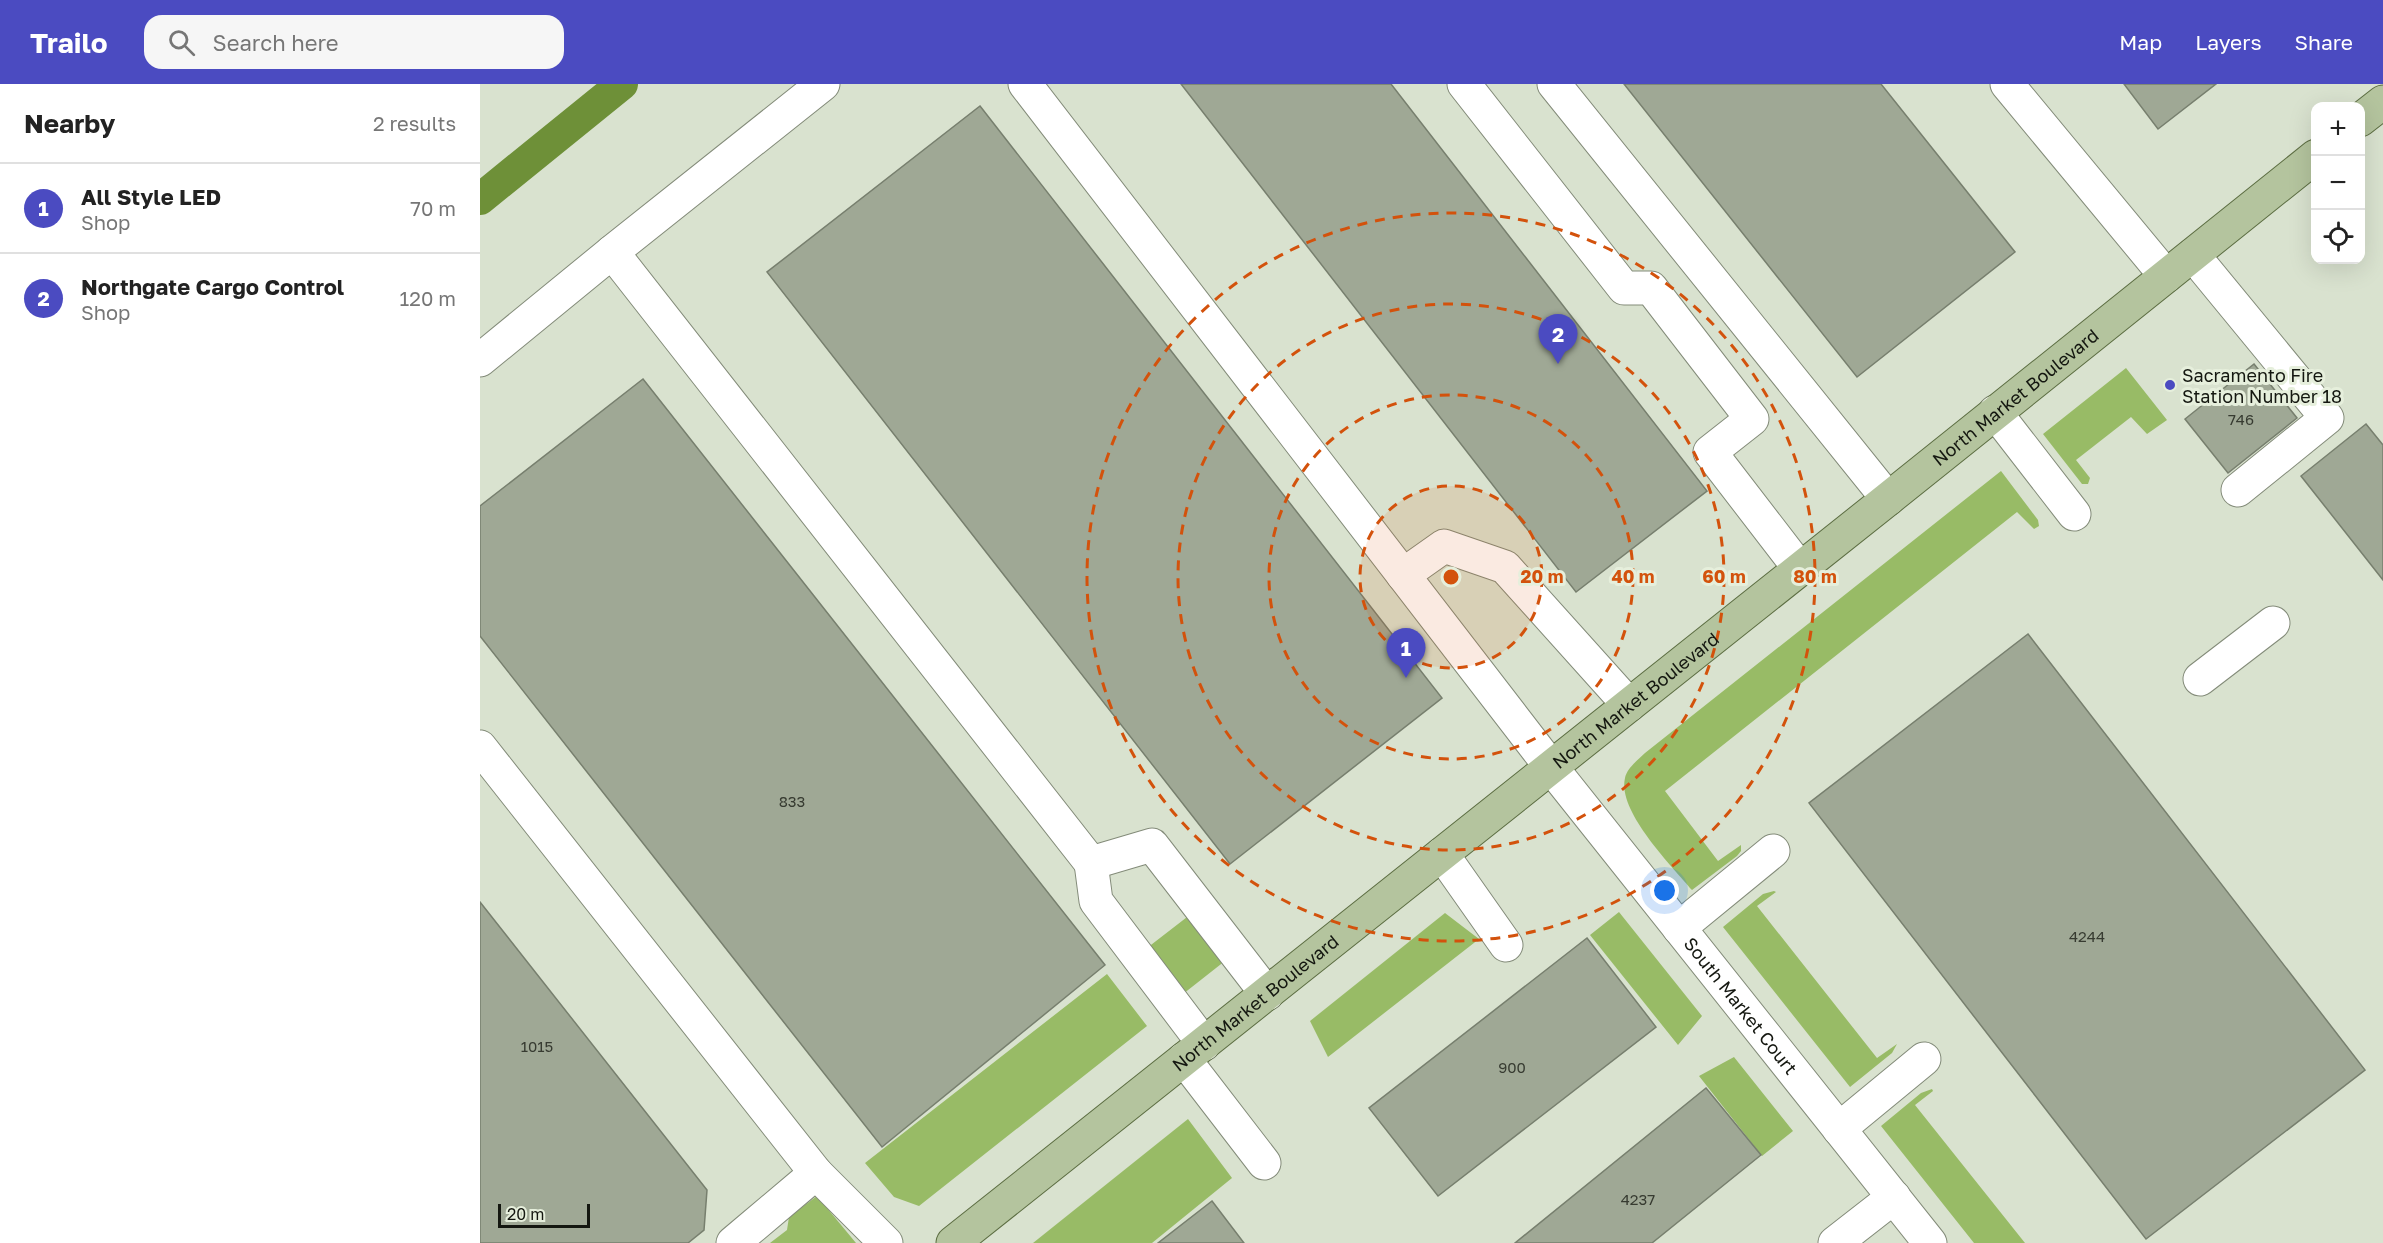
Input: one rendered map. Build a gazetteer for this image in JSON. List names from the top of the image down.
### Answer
{
  "streets": {
    "main road": ["North Market Boulevard"],
    "street": ["South Market Court"]
  },
  "crossings": [
    ["North Market Boulevard", "South Market Court"]
  ],
  "places": ["Sacramento Fire Station Number 18"],
  "house_numbers": [
    "746",
    "833",
    "4244",
    "1015",
    "900",
    "4237"
  ],
  "scale_bar": "20 m",
  "page": {
    "header": "Trailo",
    "search": "Search here",
    "nav": ["Map", "Layers", "Share"],
    "heading": ["Nearby", "2 results"],
    "map_buttons": ["+", "−"],
    "list": [
      {
        "mark": "1",
        "name": "All Style LED",
        "note": "Shop",
        "value": "70 m"
      },
      {
        "mark": "2",
        "name": "Northgate Cargo Control",
        "note": "Shop",
        "value": "120 m"
      }
    ],
    "pins": ["2", "1"],
    "scale": "20 m"
  },
  "rings": [
    "20 m",
    "40 m",
    "60 m",
    "80 m"
  ]
}
